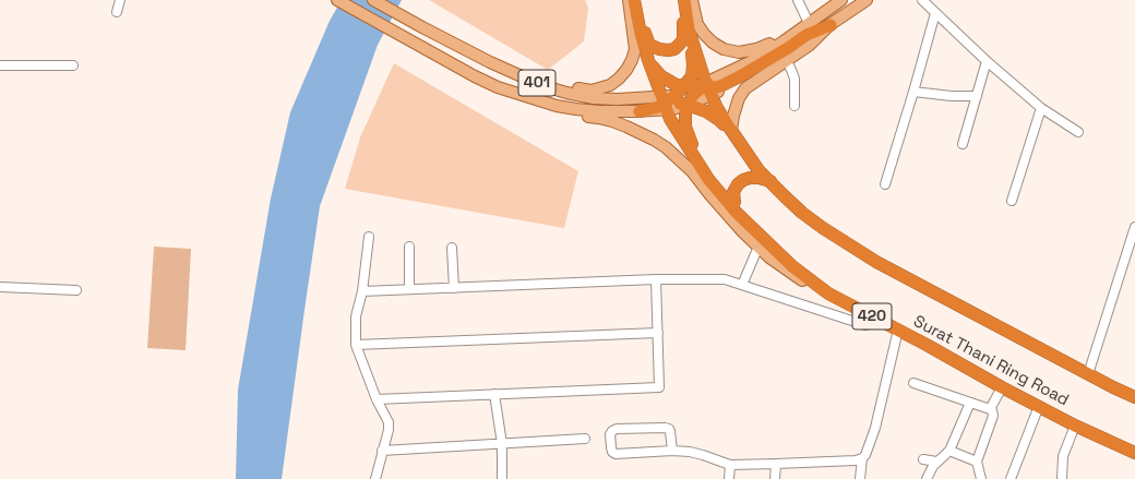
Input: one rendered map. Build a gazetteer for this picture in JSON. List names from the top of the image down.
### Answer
{
  "streets": {
    "highway": ["420", "Surat Thani Ring Road"],
    "main road": ["401"]
  },
  "crossings": [
    ["401", "420"],
    ["401", "Surat Thani Ring Road"],
    ["420", "Surat Thani Ring Road"]
  ]
}
